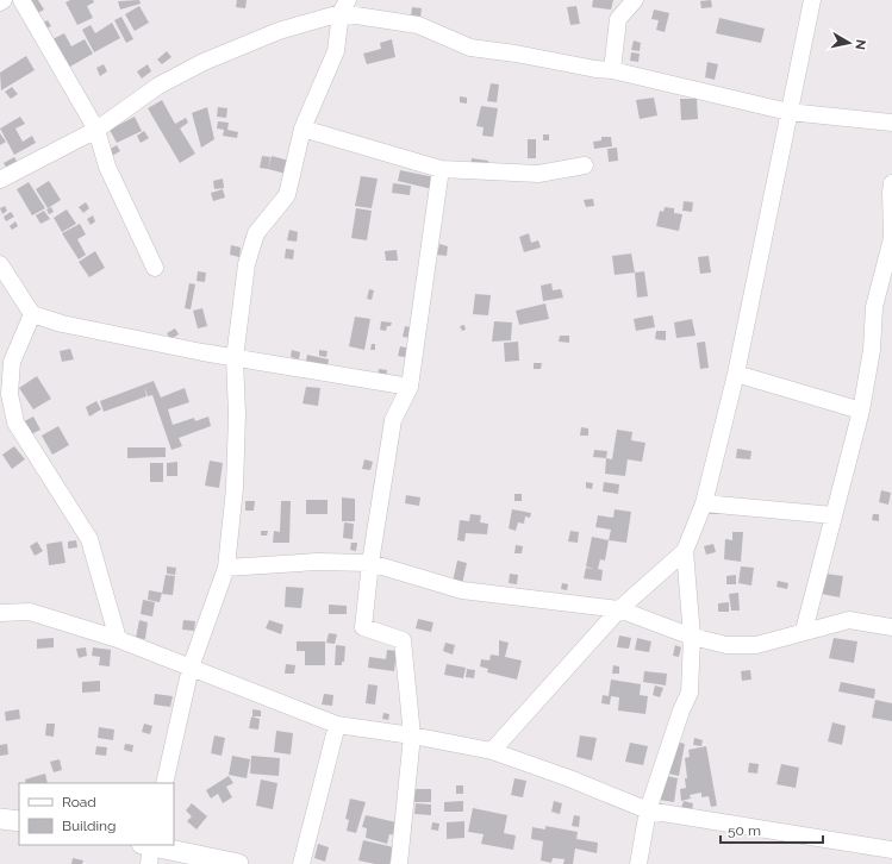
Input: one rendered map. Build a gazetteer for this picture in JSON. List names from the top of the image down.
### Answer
{
  "legend": ["Road", "Building"],
  "scale_bar": "50 m",
  "north": "right"
}
